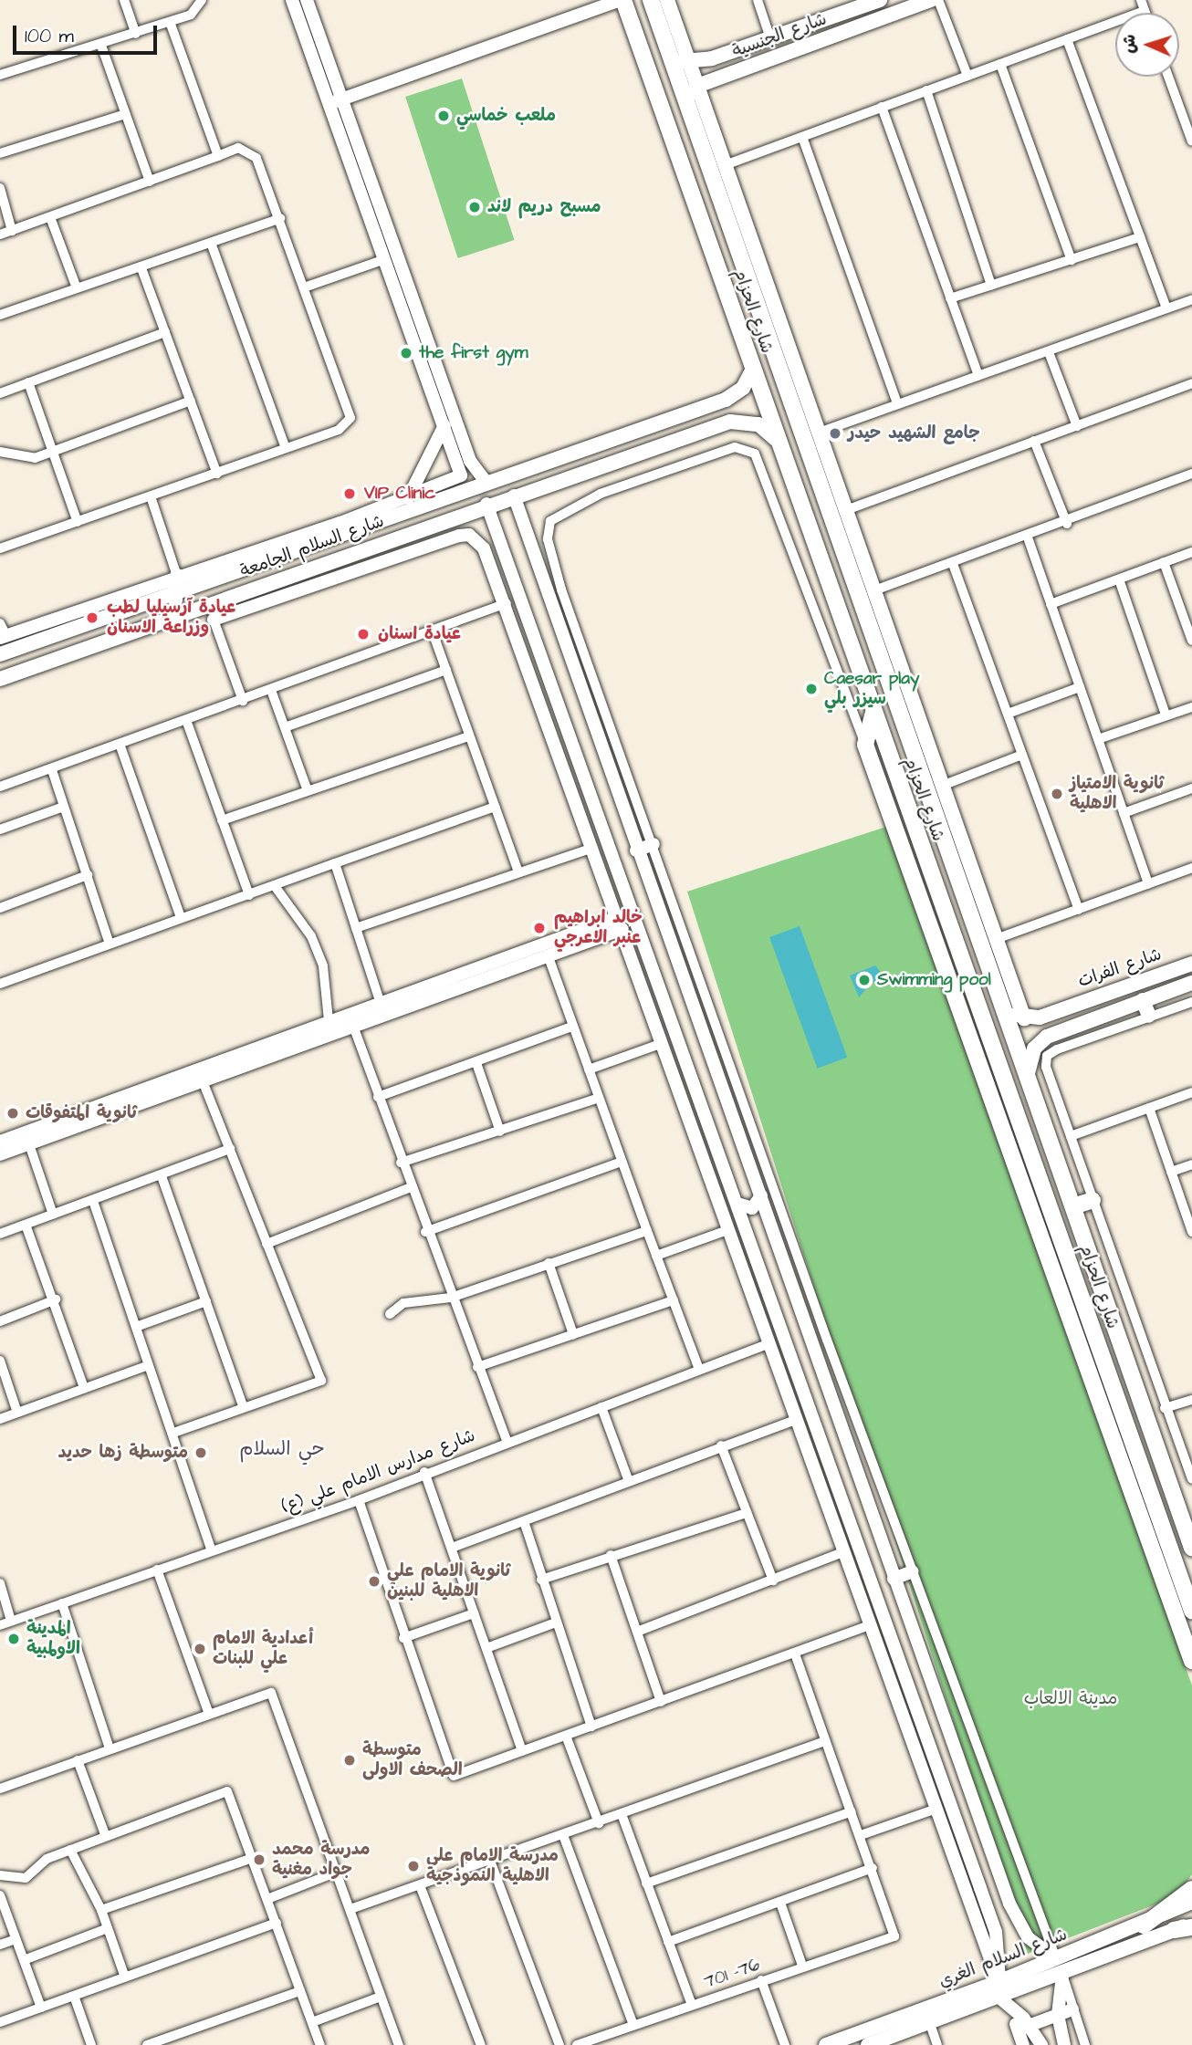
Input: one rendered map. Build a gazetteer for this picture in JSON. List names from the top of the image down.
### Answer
{
  "streets": {
    "main road": [
      "شارع الجنسية",
      "شارع الحزام",
      "شارع السلام الجامعة",
      "شارع الفرات",
      "شارع السلام الغري"
    ],
    "street": ["شارع مدارس الامام علي (ع)", "701 -76"]
  },
  "crossings": [
    ["شارع الحزام", "شارع السلام الجامعة"]
  ],
  "districts": ["حي السلام"],
  "parks": ["مدينة الالعاب"],
  "places": [
    "ملعب خماسي",
    "مسبح دريم لاند",
    "the first gym",
    "جامع الشهيد حيدر",
    "VIP Clinic",
    "عيادة آرسيليا لطب وزراعة الاسنان",
    "عيادة اسنان",
    "Caesar play سيزر بلي",
    "ثانوية الامتياز الاهلية",
    "خالد ابراهيم عنبر الاعرجي",
    "Swimming pool",
    "ثانوية المتفوقات",
    "متوسطة زها حديد",
    "ثانوية الامام علي الاهلية للبنين",
    "المدينة الاولمبية",
    "أعدادية الامام علي للبنات",
    "متوسطة الصحف الاولى",
    "مدرسة محمد جواد مغنية",
    "مدرسة الامام علي الاهلية النموذجية"
  ],
  "scale_bar": "100 m",
  "north": "left"
}
